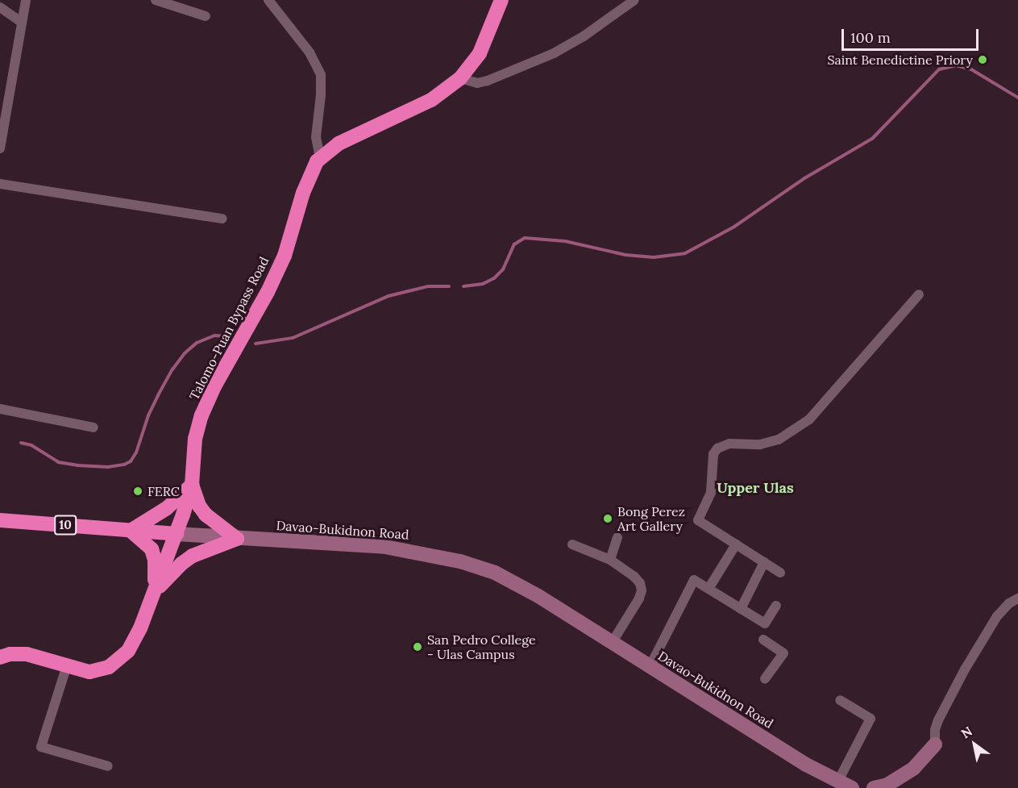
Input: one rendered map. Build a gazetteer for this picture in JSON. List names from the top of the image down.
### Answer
{
  "streets": {
    "highway": ["Talomo-Puan Bypass Road", "10", "Davao-Bukidnon Road"]
  },
  "crossings": [
    ["Talomo-Puan Bypass Road", "Davao-Bukidnon Road"]
  ],
  "districts": ["Upper Ulas"],
  "places": [
    "Saint Benedictine Priory",
    "FERC",
    "Bong Perez Art Gallery",
    "San Pedro College - Ulas Campus"
  ],
  "scale_bar": "100 m",
  "north": "top left"
}
